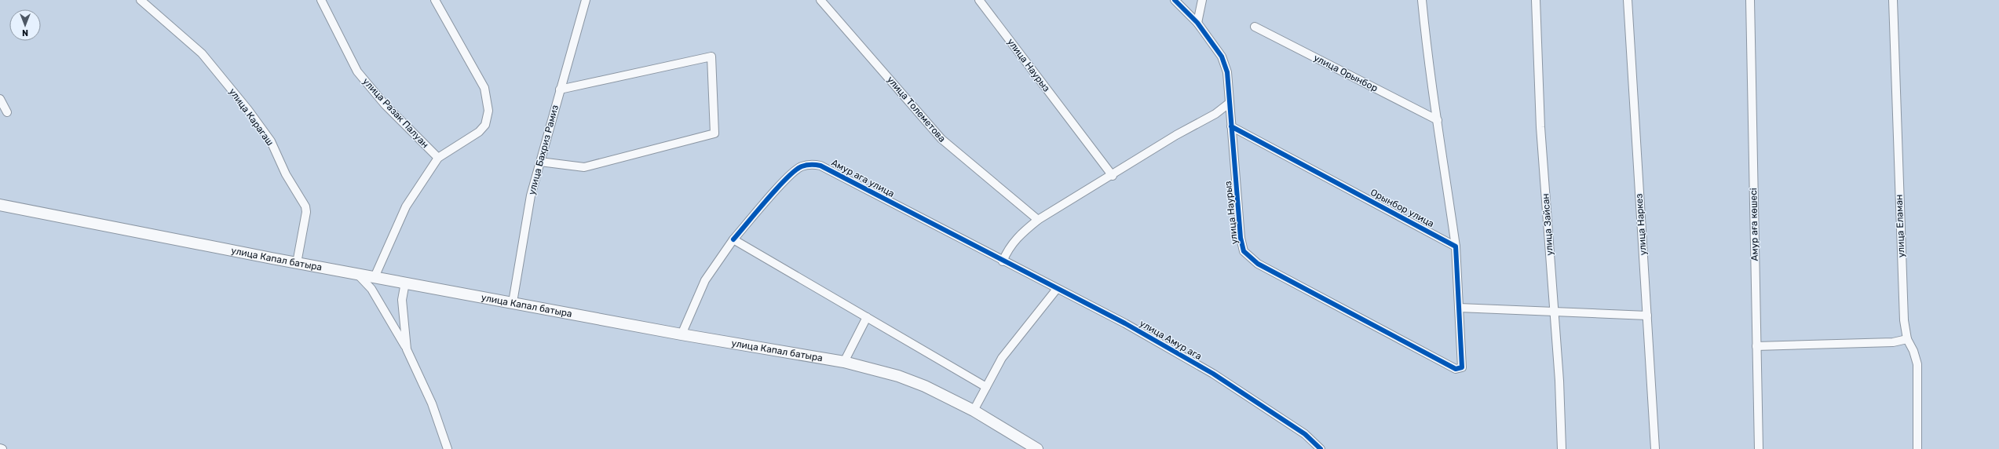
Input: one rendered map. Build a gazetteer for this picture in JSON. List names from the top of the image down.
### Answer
{
  "streets": {
    "main road": ["улица Капал батыра"],
    "street": [
      "улица Наурыз",
      "улица Орынбор",
      "улица Толеметова",
      "улица Разак Палуан",
      "улица Карагаш",
      "улица Бахриз Рамиз",
      "Амур ага улица",
      "Орынбор улица",
      "улица Зайсан",
      "улица Наркез",
      "Амур аға көшесі",
      "улица Еламан",
      "улица Амур ага"
    ]
  },
  "crossings": [
    ["улица Наурыз", "Орынбор улица"],
    ["улица Карагаш", "улица Капал батыра"],
    ["улица Бахриз Рамиз", "улица Капал батыра"],
    ["Амур ага улица", "улица Капал батыра"],
    ["Амур ага улица", "улица Амур ага"]
  ],
  "north": "bottom"
}
